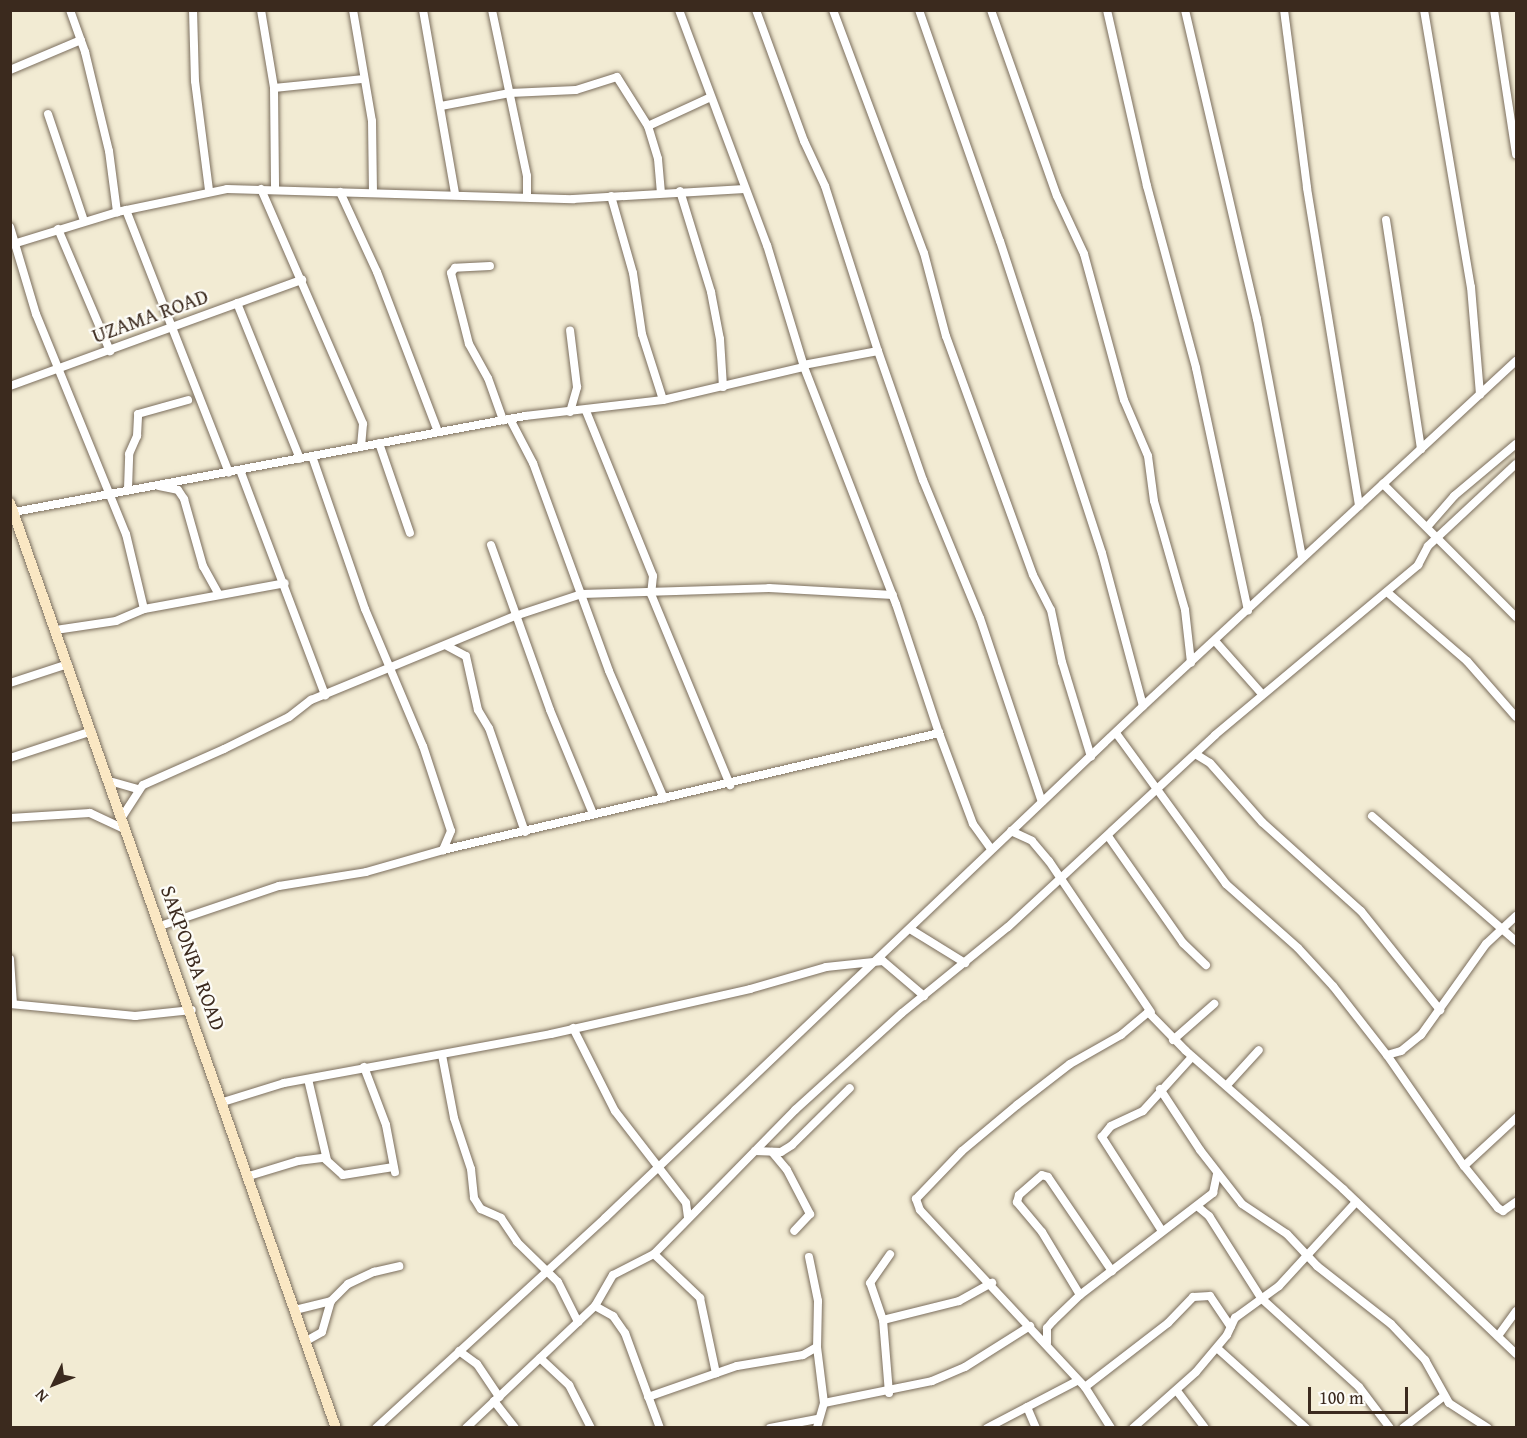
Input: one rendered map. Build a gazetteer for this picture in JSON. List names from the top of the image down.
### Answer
{
  "streets": {
    "main road": ["SAKPONBA ROAD"],
    "street": ["UZAMA ROAD"]
  },
  "scale_bar": "100 m",
  "north": "bottom left"
}
